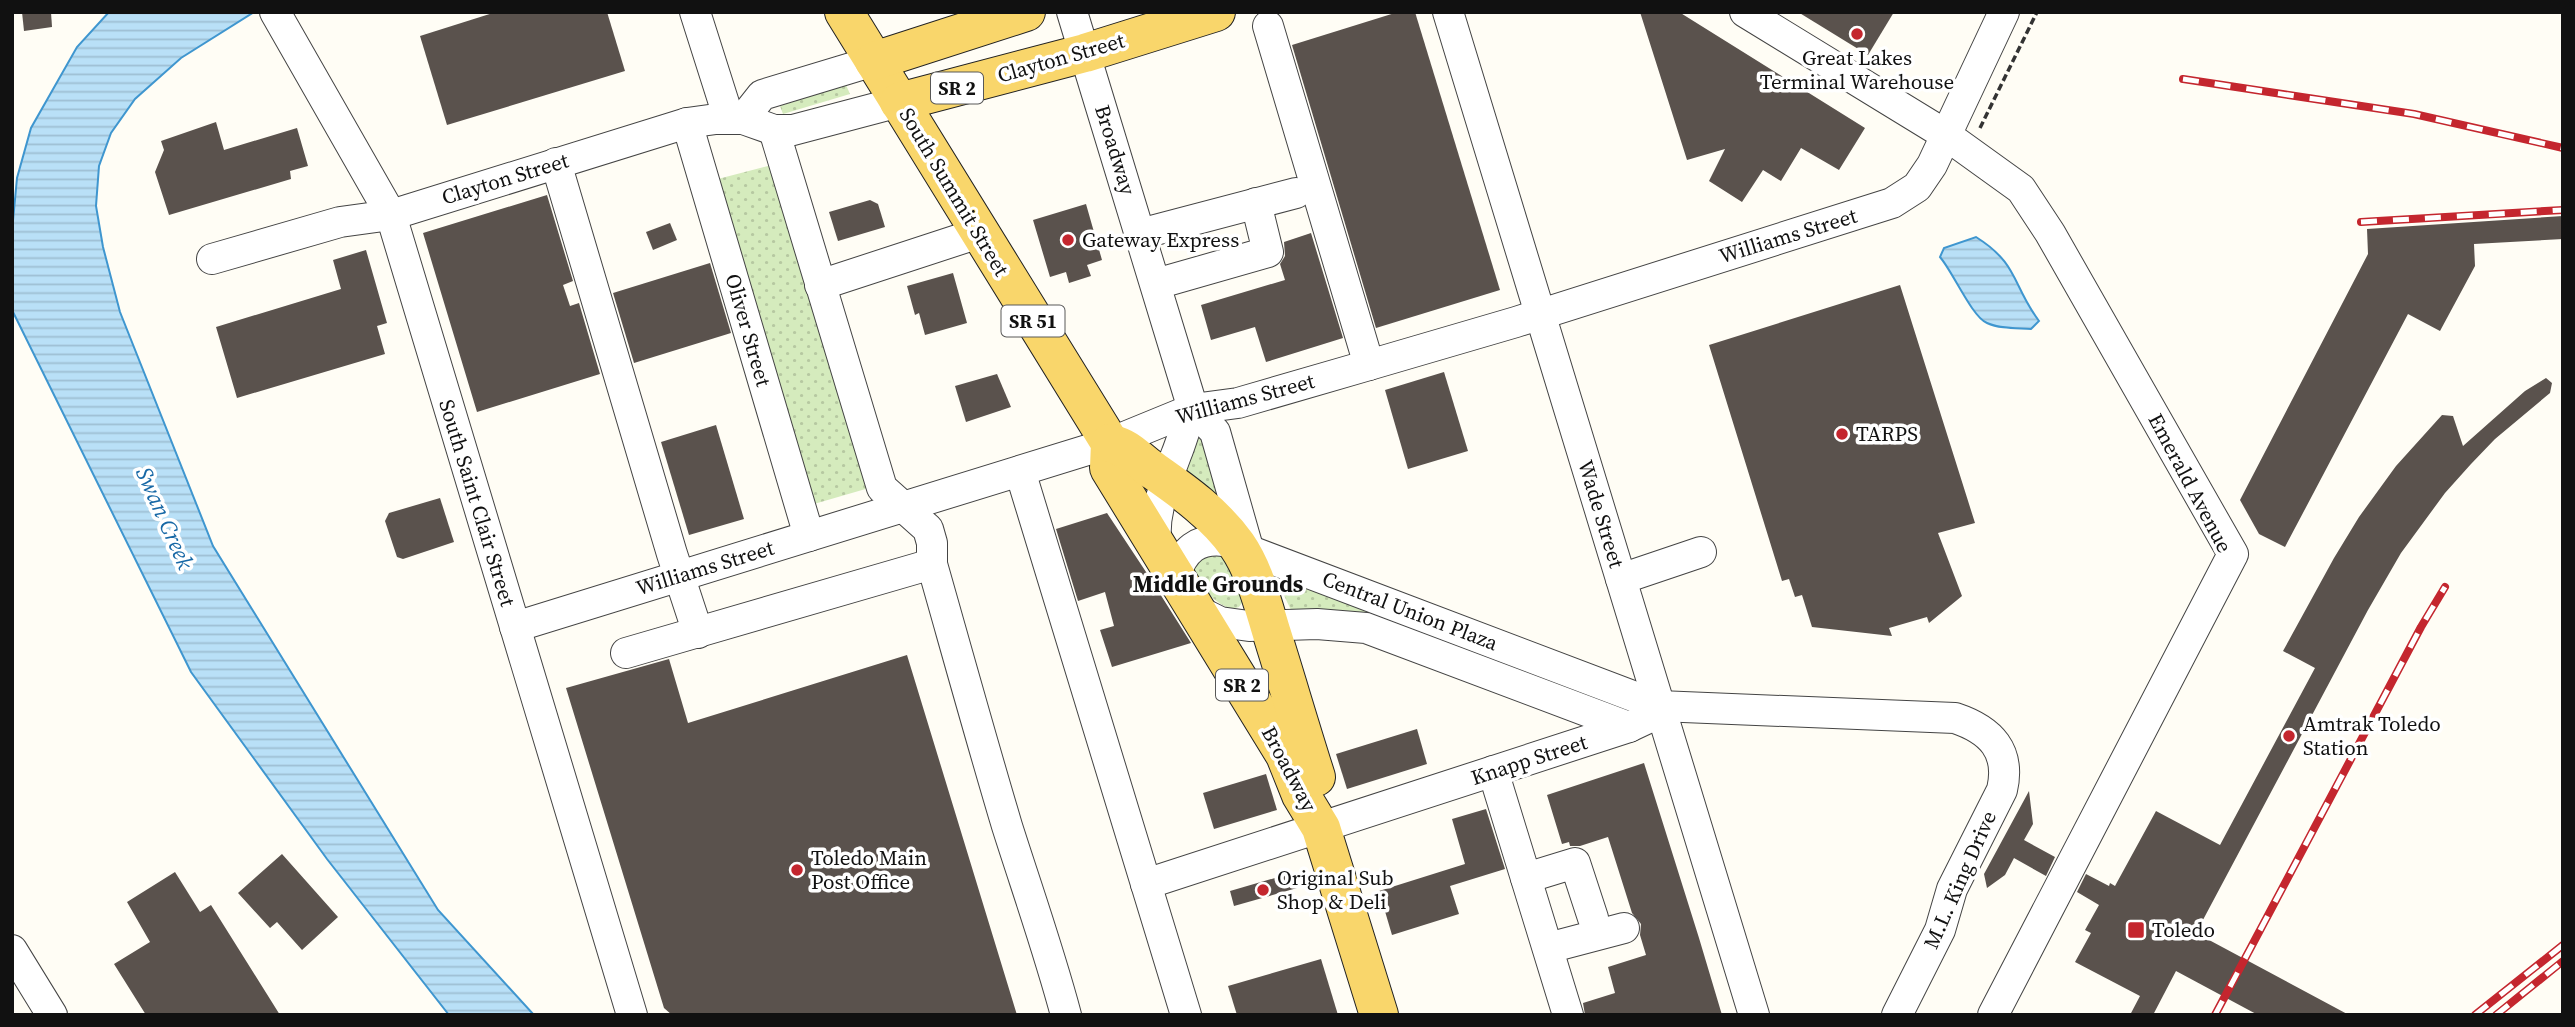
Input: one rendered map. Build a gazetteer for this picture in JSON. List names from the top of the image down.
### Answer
{
  "streets": {
    "main road": [
      "Clayton Street",
      "SR 2",
      "Broadway",
      "South Summit Street",
      "SR 51"
    ],
    "street": [
      "Williams Street",
      "Oliver Street",
      "Emerald Avenue",
      "South Saint Clair Street",
      "Wade Street",
      "Central Union Plaza",
      "Knapp Street",
      "M.L. King Drive"
    ]
  },
  "crossings": [
    ["Clayton Street", "Broadway"],
    ["Clayton Street", "South Summit Street"],
    ["Clayton Street", "Oliver Street"],
    ["Clayton Street", "South Saint Clair Street"],
    ["SR 2", "South Summit Street"],
    ["Broadway", "South Summit Street"],
    ["Broadway", "Williams Street"],
    ["Broadway", "Central Union Plaza"],
    ["Broadway", "Knapp Street"],
    ["South Summit Street", "Williams Street"],
    ["South Summit Street", "Central Union Plaza"],
    ["Williams Street", "Oliver Street"],
    ["Williams Street", "Emerald Avenue"],
    ["Williams Street", "South Saint Clair Street"],
    ["Williams Street", "Wade Street"],
    ["Wade Street", "Central Union Plaza"],
    ["Wade Street", "Knapp Street"],
    ["Wade Street", "M.L. King Drive"],
    ["Central Union Plaza", "Knapp Street"],
    ["Central Union Plaza", "M.L. King Drive"],
    ["Knapp Street", "M.L. King Drive"]
  ],
  "districts": ["Middle Grounds"],
  "water": ["Swan Creek"],
  "places": {
    "other": [
      "Great Lakes Terminal Warehouse",
      "Gateway Express",
      "TARPS",
      "Amtrak Toledo Station",
      "Toledo Main Post Office",
      "Original Sub Shop & Deli"
    ],
    "transit": ["Toledo"]
  }
}
